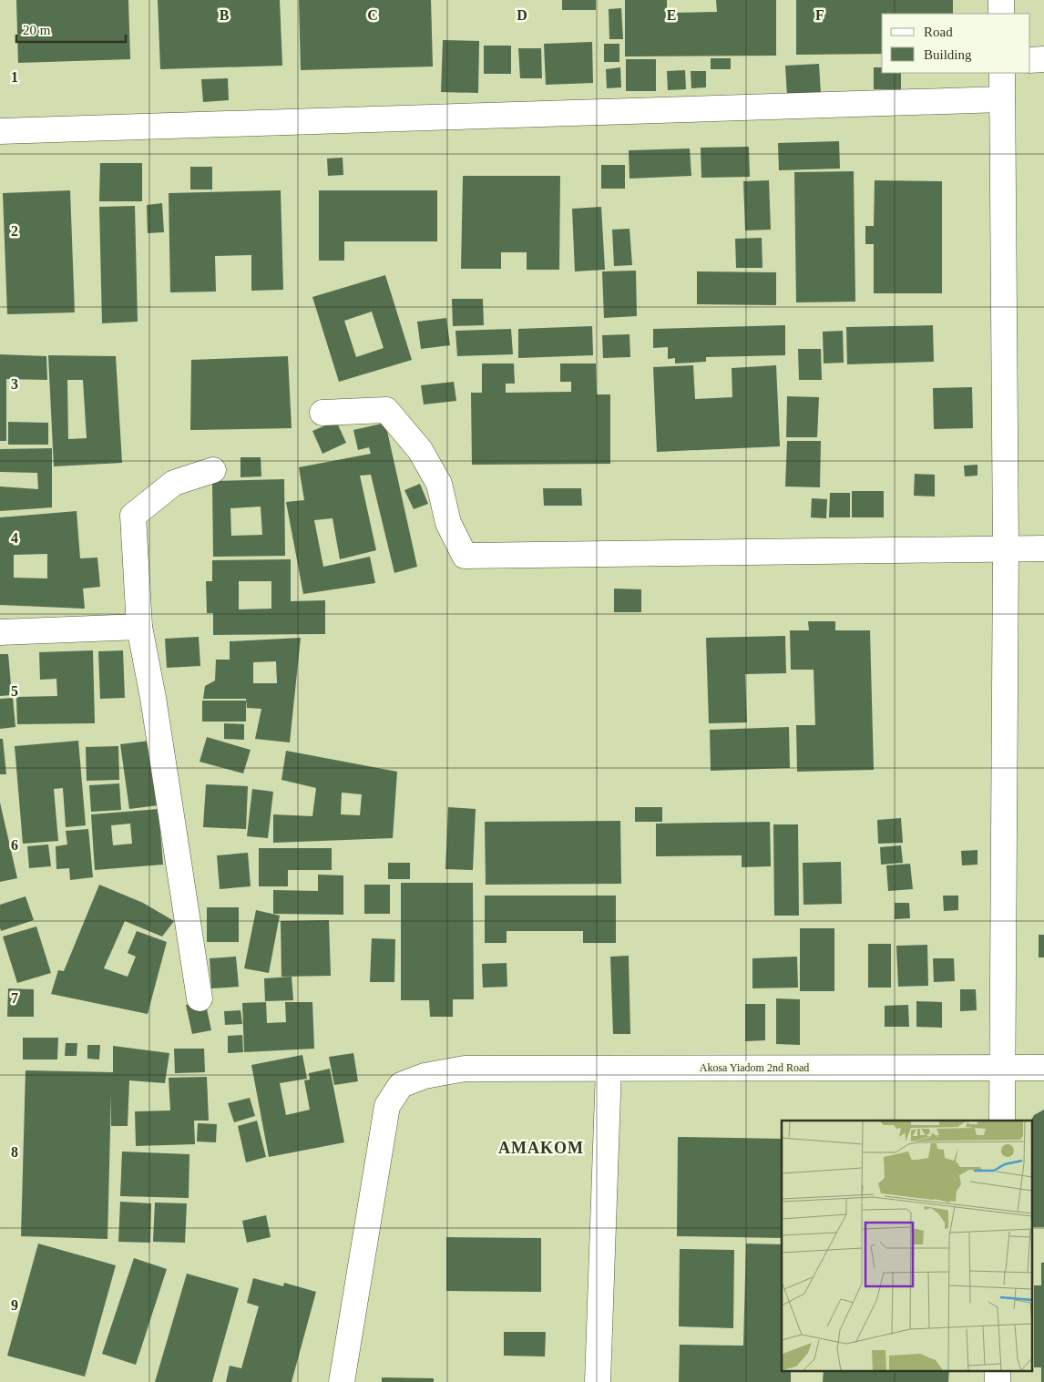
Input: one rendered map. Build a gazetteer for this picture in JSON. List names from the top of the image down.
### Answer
{
  "streets": {
    "street": ["Akosa Yiadom 2nd Road"]
  },
  "districts": ["AMAKOM"],
  "legend": ["Road", "Building"],
  "scale_bar": "20 m",
  "grid": {
    "columns": [
      "B",
      "C",
      "D",
      "E",
      "F"
    ],
    "rows": [
      "1",
      "2",
      "3",
      "4",
      "5",
      "6",
      "7",
      "8",
      "9"
    ]
  }
}
